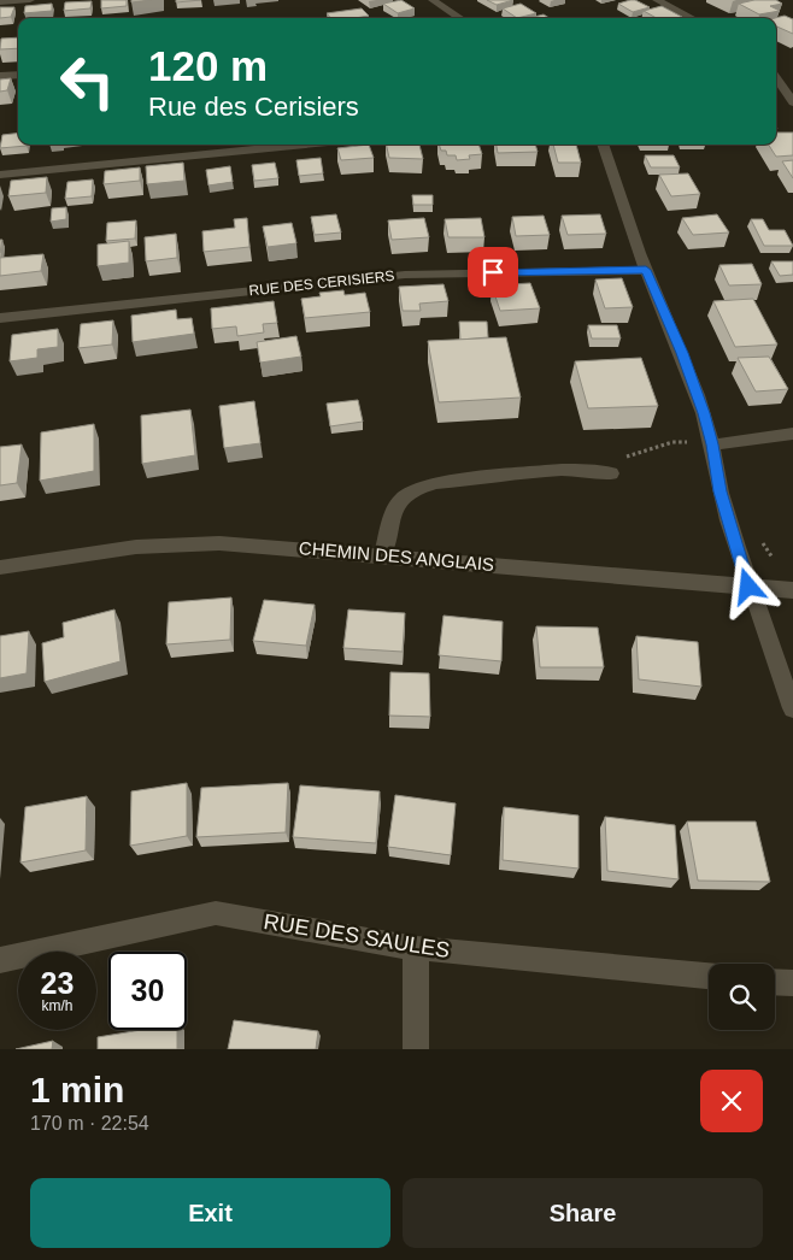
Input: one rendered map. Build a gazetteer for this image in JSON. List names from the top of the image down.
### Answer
{
  "streets": {
    "street": ["RUE DES CERISIERS", "CHEMIN DES ANGLAIS", "RUE DES SAULES"]
  },
  "page": {
    "turn": ["120 m", "Rue des Cerisiers"],
    "speed": "23 km/h",
    "limit": "30",
    "heading": ["1 min", "170 m · 22:54"],
    "buttons": ["Exit", "Share"]
  }
}
